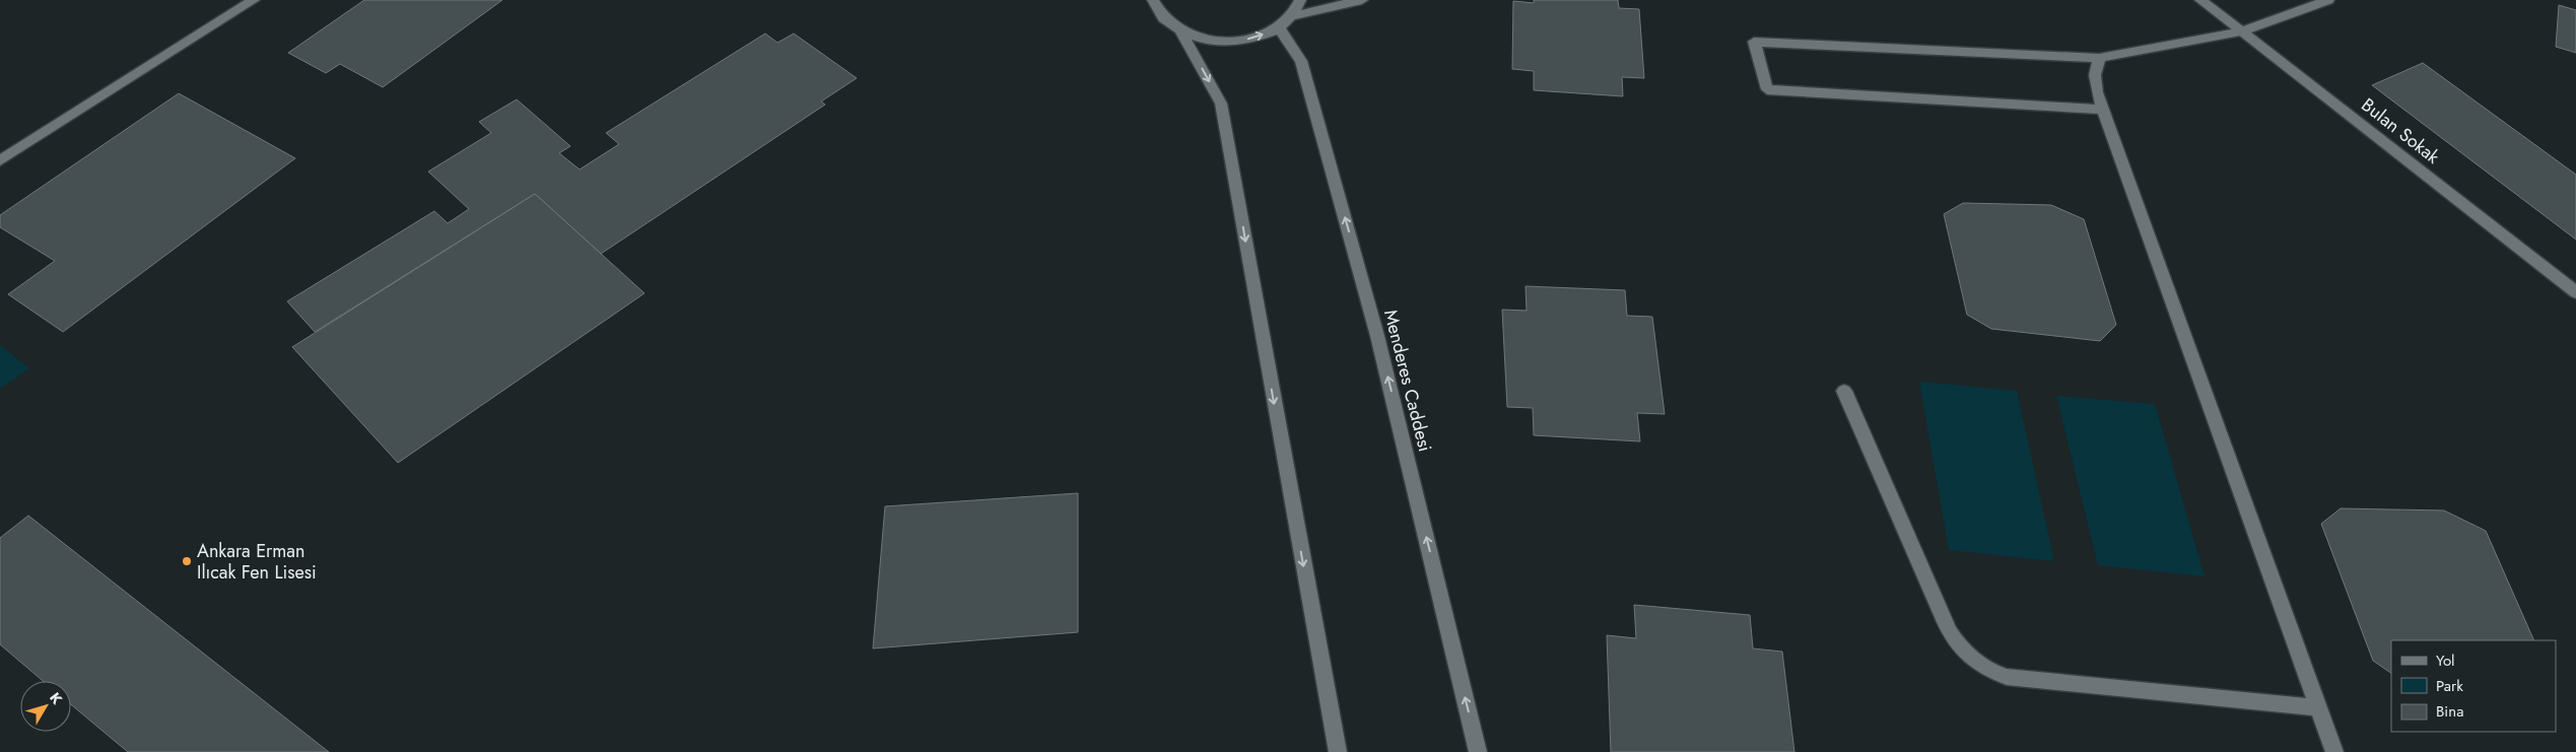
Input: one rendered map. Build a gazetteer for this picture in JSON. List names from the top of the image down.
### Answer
{
  "streets": {
    "main road": ["Bulan Sokak", "Menderes Caddesi"]
  },
  "places": ["Ankara Erman Ilıcak Fen Lisesi"],
  "legend": ["Yol", "Park", "Bina"],
  "north": "top right"
}
